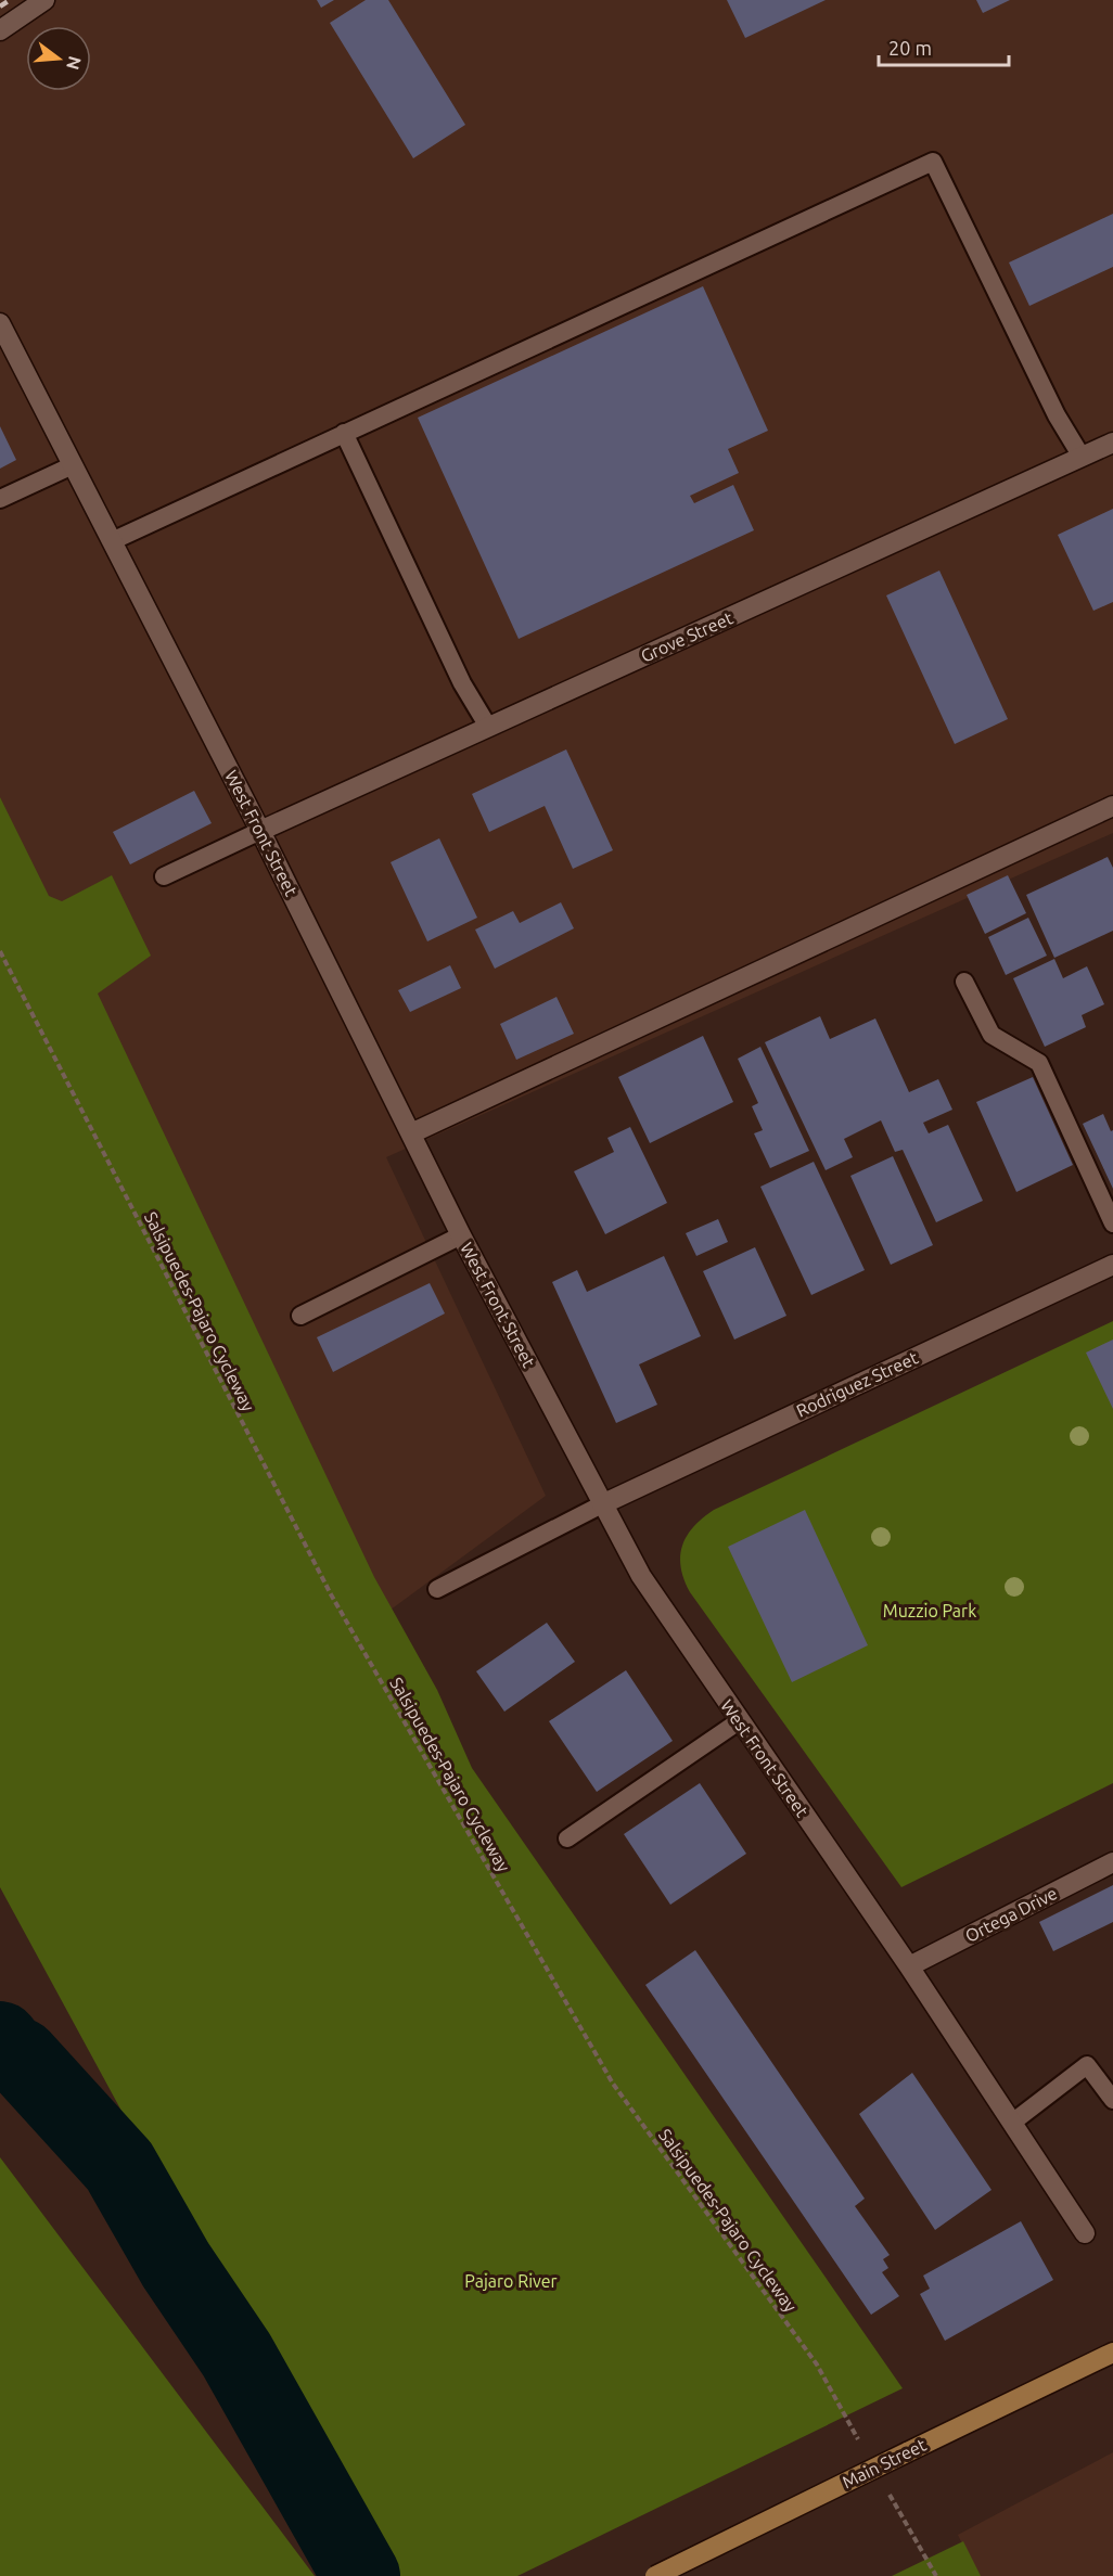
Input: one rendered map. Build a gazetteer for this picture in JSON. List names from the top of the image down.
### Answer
{
  "streets": {
    "main road": ["Main Street"],
    "street": [
      "Grove Street",
      "West Front Street",
      "Rodriguez Street",
      "Ortega Drive"
    ],
    "path": ["Salsipuedes-Pajaro Cycleway"]
  },
  "crossings": [
    ["Grove Street", "West Front Street"],
    ["West Front Street", "Rodriguez Street"],
    ["West Front Street", "Ortega Drive"]
  ],
  "parks": ["Muzzio Park", "Pajaro River"],
  "scale_bar": "20 m",
  "north": "right"
}
